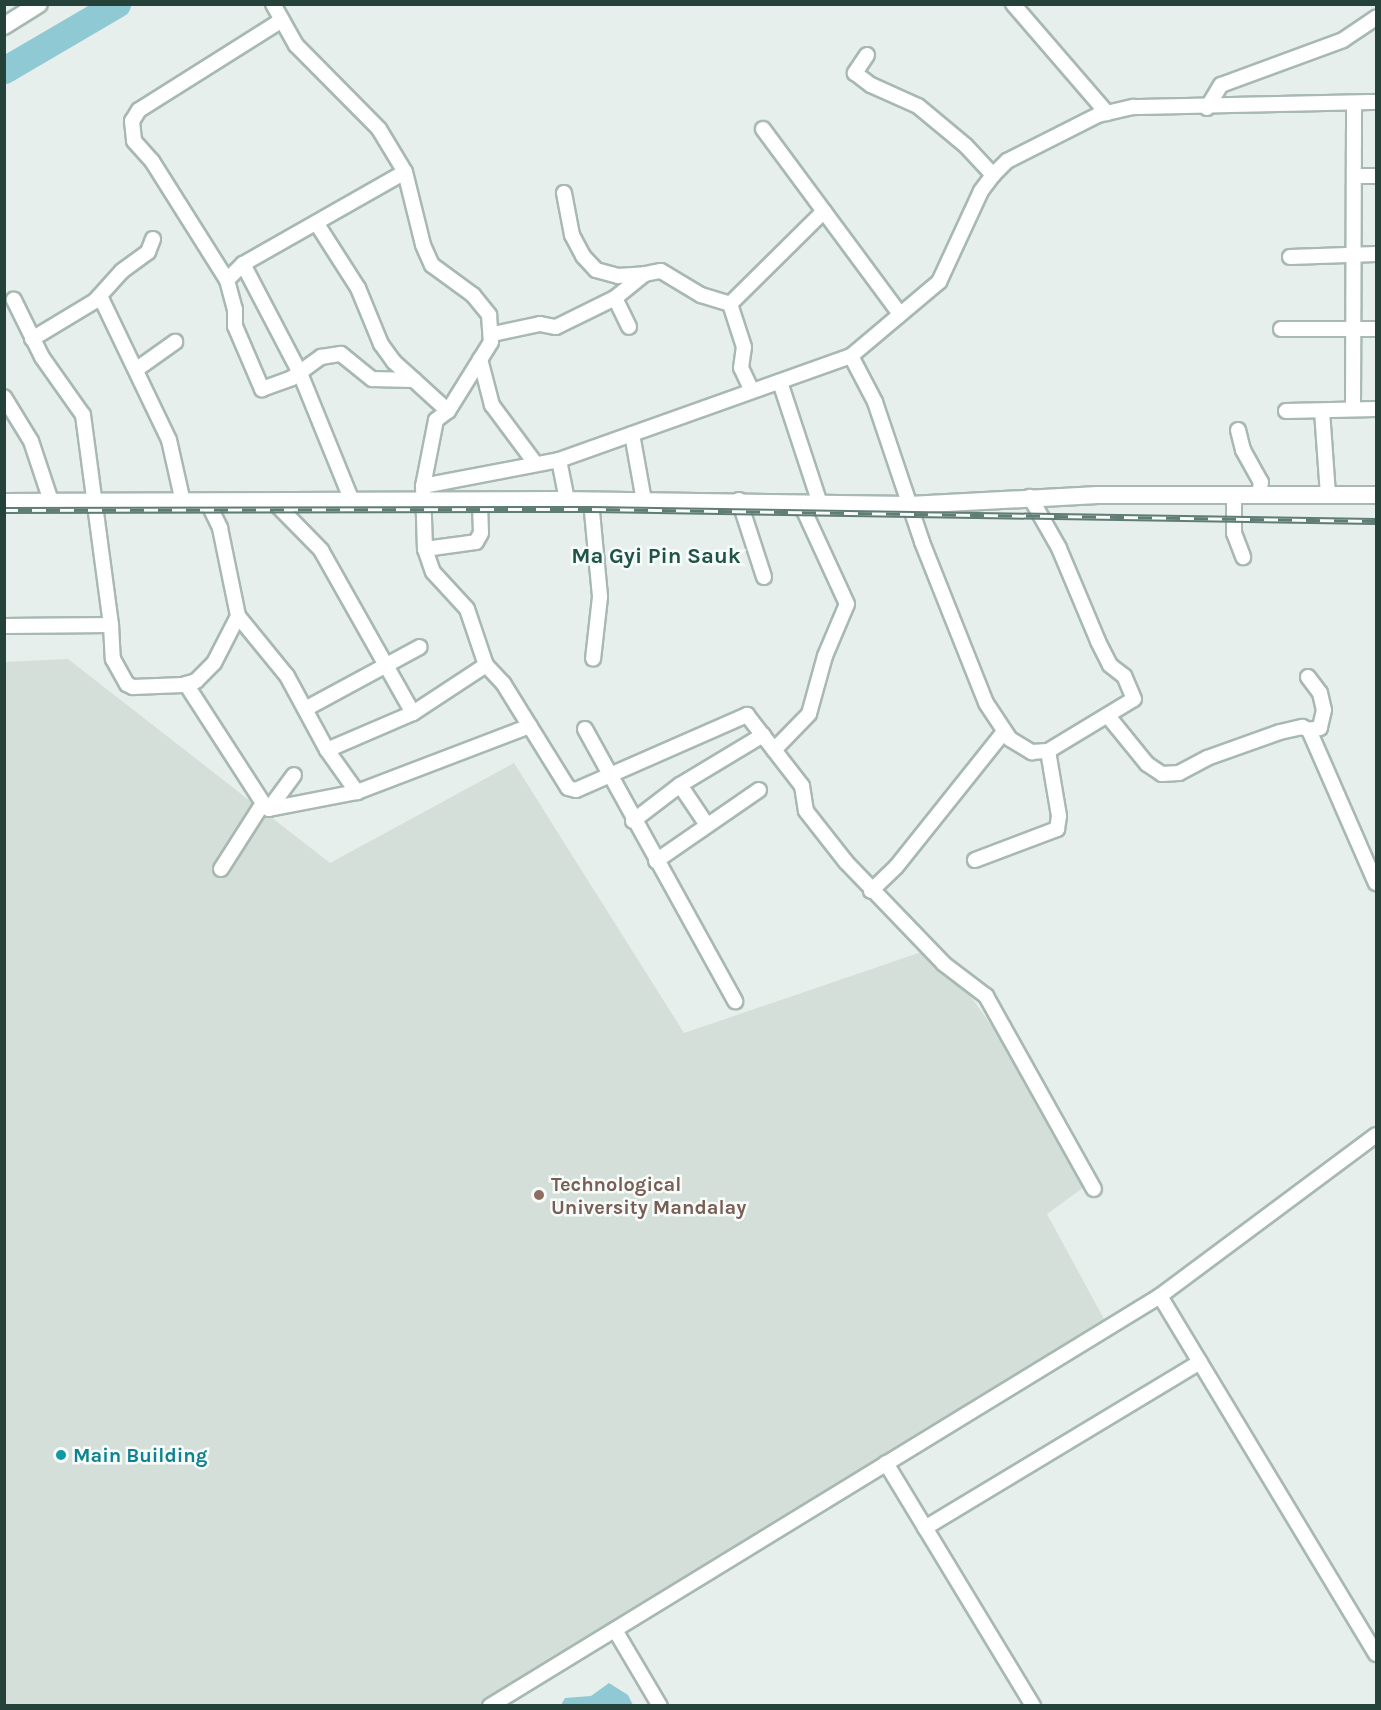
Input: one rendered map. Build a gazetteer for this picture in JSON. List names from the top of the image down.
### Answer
{
  "districts": ["Ma Gyi Pin Sauk"],
  "places": ["Technological University Mandalay", "Main Building"]
}
